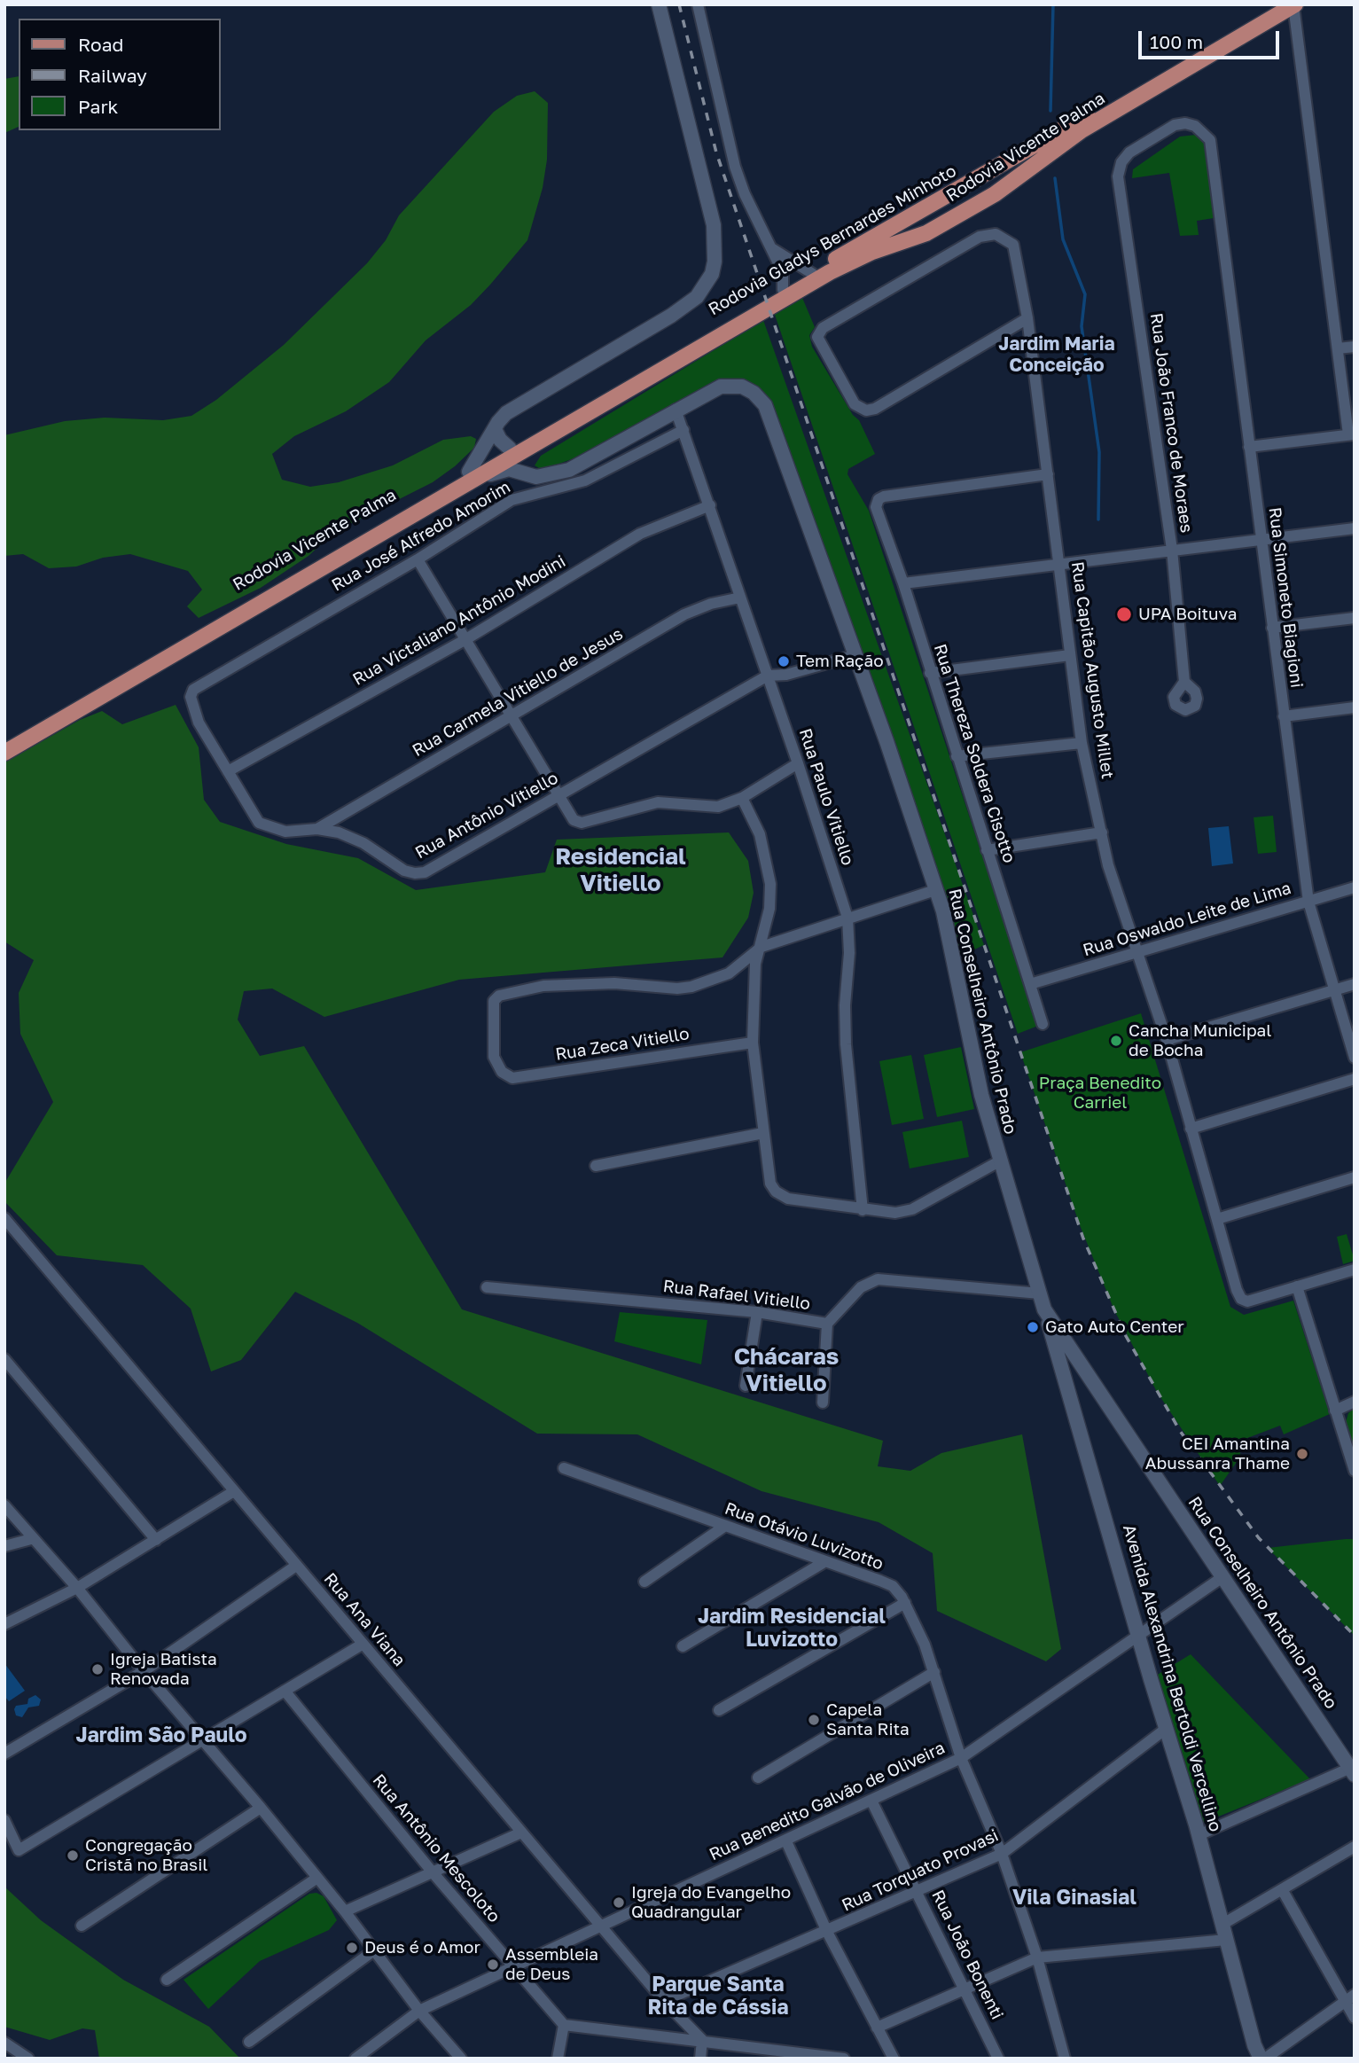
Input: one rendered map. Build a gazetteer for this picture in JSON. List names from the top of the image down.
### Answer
{
  "streets": {
    "main road": [
      "Rodovia Vicente Palma",
      "Rodovia Gladys Bernardes Minhoto",
      "Rua Conselheiro Antônio Prado",
      "Avenida Alexandrina Bertoldi Vercellino"
    ],
    "street": [
      "Rua João Franco de Moraes",
      "Rua José Alfredo Amorim",
      "Rua Simoneto Biagioni",
      "Rua Victaliano Antônio Modini",
      "Rua Capitão Augusto Millet",
      "Rua Carmela Vitiello de Jesus",
      "Rua Thereza Soldera Cisotto",
      "Rua Paulo Vitiello",
      "Rua Antônio Vitiello",
      "Rua Oswaldo Leite de Lima",
      "Rua Zeca Vitiello",
      "Rua Rafael Vitiello",
      "Rua Otávio Luvizotto",
      "Rua Ana Viana",
      "Rua Benedito Galvão de Oliveira",
      "Rua Antônio Mescoloto",
      "Rua Torquato Provasi",
      "Rua João Bonenti"
    ]
  },
  "crossings": [
    ["Rodovia Vicente Palma", "Rodovia Gladys Bernardes Minhoto"],
    ["Rua João Franco de Moraes", "Rua Simoneto Biagioni"],
    ["Rua José Alfredo Amorim", "Rua Paulo Vitiello"],
    ["Rua José Alfredo Amorim", "Rua Antônio Vitiello"],
    ["Rua Simoneto Biagioni", "Rua Oswaldo Leite de Lima"],
    ["Rua Victaliano Antônio Modini", "Rua Paulo Vitiello"],
    ["Rua Victaliano Antônio Modini", "Rua Antônio Vitiello"],
    ["Rua Capitão Augusto Millet", "Rua Thereza Soldera Cisotto"],
    ["Rua Capitão Augusto Millet", "Rua Oswaldo Leite de Lima"],
    ["Rua Carmela Vitiello de Jesus", "Rua Paulo Vitiello"],
    ["Rua Carmela Vitiello de Jesus", "Rua Antônio Vitiello"],
    ["Rua Thereza Soldera Cisotto", "Rua Oswaldo Leite de Lima"],
    ["Rua Paulo Vitiello", "Rua Antônio Vitiello"],
    ["Rua Paulo Vitiello", "Rua Conselheiro Antônio Prado"],
    ["Rua Antônio Vitiello", "Rua Conselheiro Antônio Prado"],
    ["Rua Conselheiro Antônio Prado", "Rua Rafael Vitiello"],
    ["Rua Conselheiro Antônio Prado", "Avenida Alexandrina Bertoldi Vercellino"],
    ["Rua Conselheiro Antônio Prado", "Rua Benedito Galvão de Oliveira"],
    ["Rua Otávio Luvizotto", "Rua Benedito Galvão de Oliveira"],
    ["Rua Otávio Luvizotto", "Rua Torquato Provasi"],
    ["Rua Ana Viana", "Rua Benedito Galvão de Oliveira"],
    ["Rua Ana Viana", "Rua Torquato Provasi"],
    ["Avenida Alexandrina Bertoldi Vercellino", "Rua Benedito Galvão de Oliveira"],
    ["Avenida Alexandrina Bertoldi Vercellino", "Rua Torquato Provasi"],
    ["Rua Benedito Galvão de Oliveira", "Rua Antônio Mescoloto"],
    ["Rua Benedito Galvão de Oliveira", "Rua João Bonenti"],
    ["Rua Torquato Provasi", "Rua João Bonenti"]
  ],
  "districts": [
    "Jardim Maria Conceição",
    "Residencial Vitiello",
    "Chácaras Vitiello",
    "Jardim Residencial Luvizotto",
    "Jardim São Paulo",
    "Vila Ginasial",
    "Parque Santa Rita de Cássia"
  ],
  "parks": ["Praça Benedito Carriel"],
  "places": [
    "UPA Boituva",
    "Tem Ração",
    "Cancha Municipal de Bocha",
    "Gato Auto Center",
    "CEI Amantina Abussanra Thame",
    "Igreja Batista Renovada",
    "Capela Santa Rita",
    "Congregação Cristã no Brasil",
    "Igreja do Evangelho Quadrangular",
    "Deus é o Amor",
    "Assembleia de Deus"
  ],
  "legend": ["Road", "Railway", "Park"],
  "scale_bar": "100 m"
}
